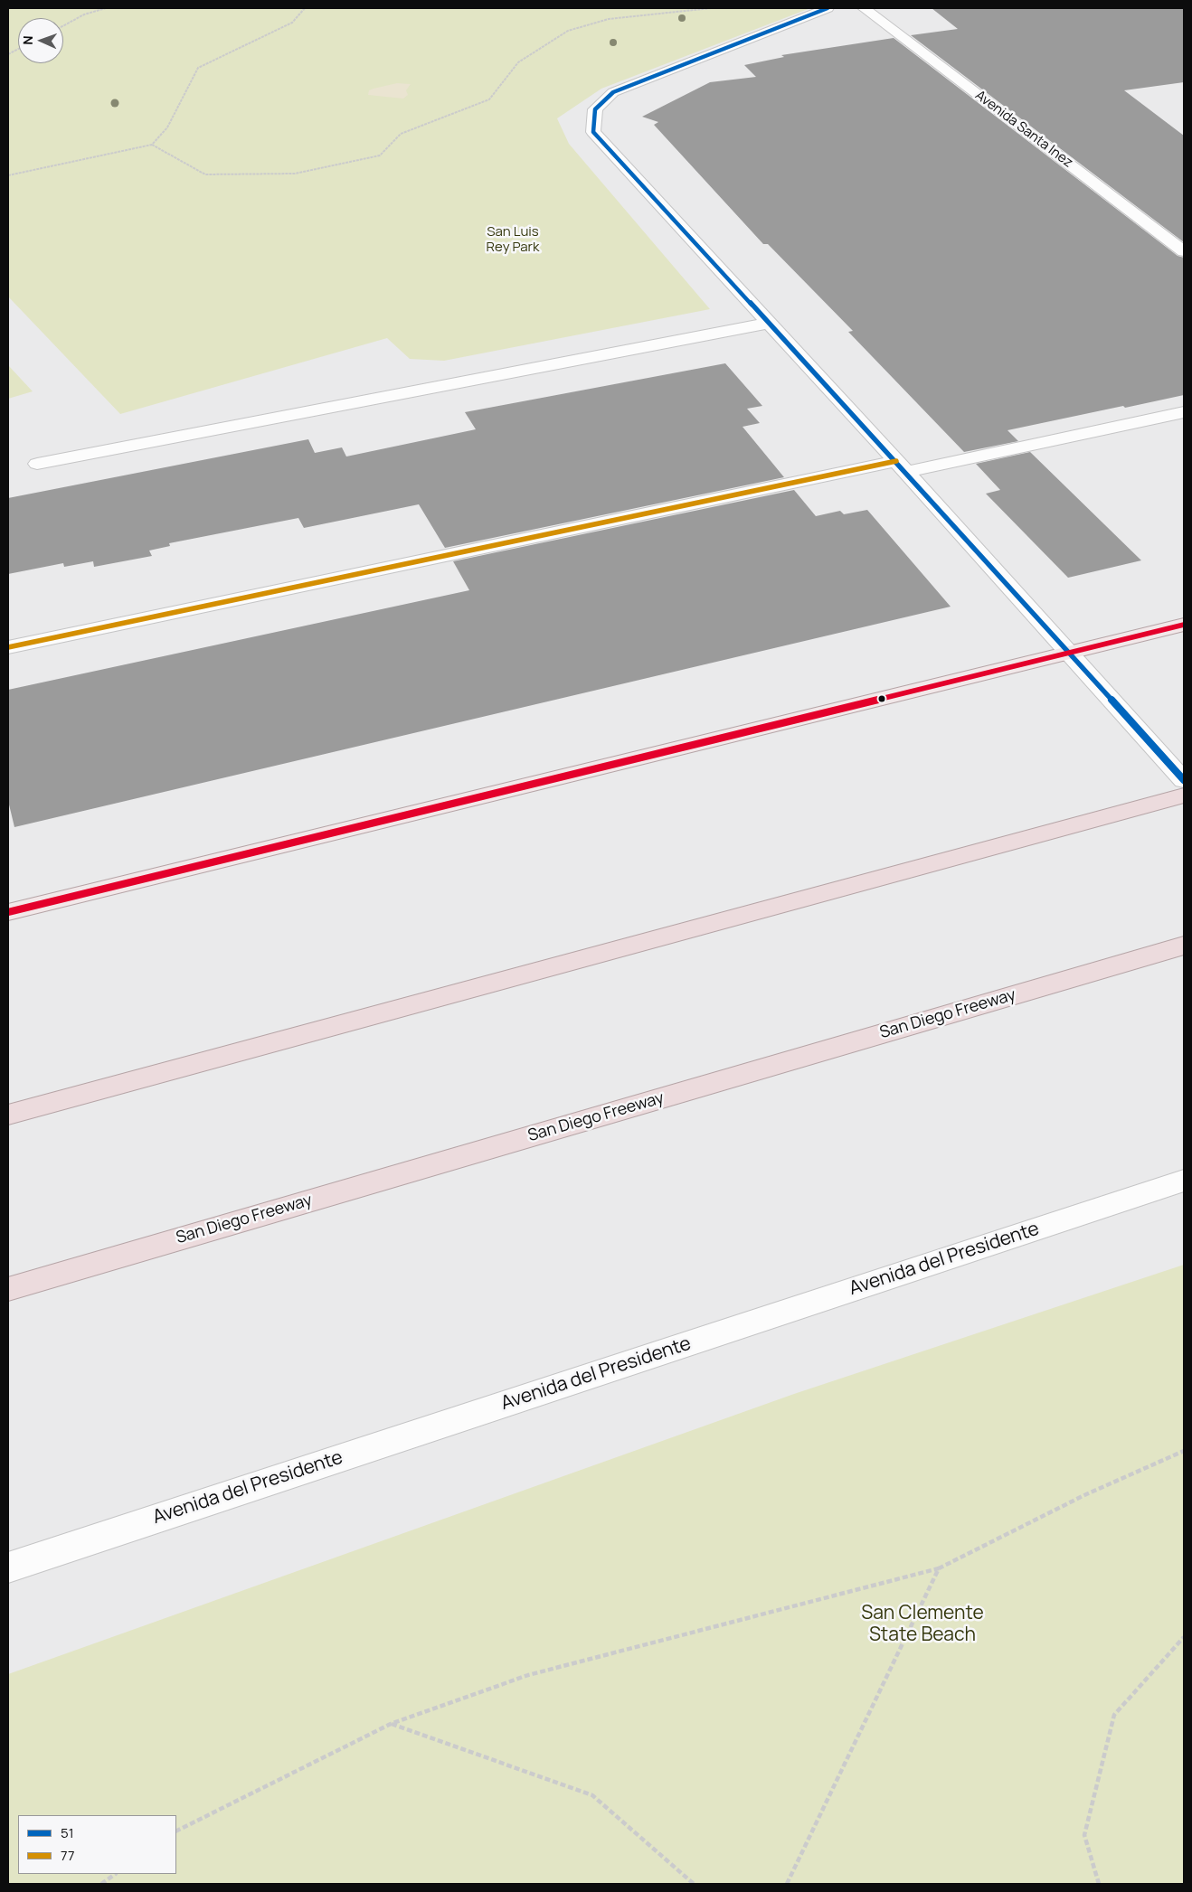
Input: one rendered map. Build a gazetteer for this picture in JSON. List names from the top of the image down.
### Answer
{
  "streets": {
    "highway": ["San Diego Freeway"],
    "street": ["Avenida Santa Inez", "Avenida del Presidente"]
  },
  "parks": ["San Luis Rey Park", "San Clemente State Beach"],
  "lines": ["transit line 51", "transit line 77"],
  "legend": ["51", "77"],
  "north": "left"
}
